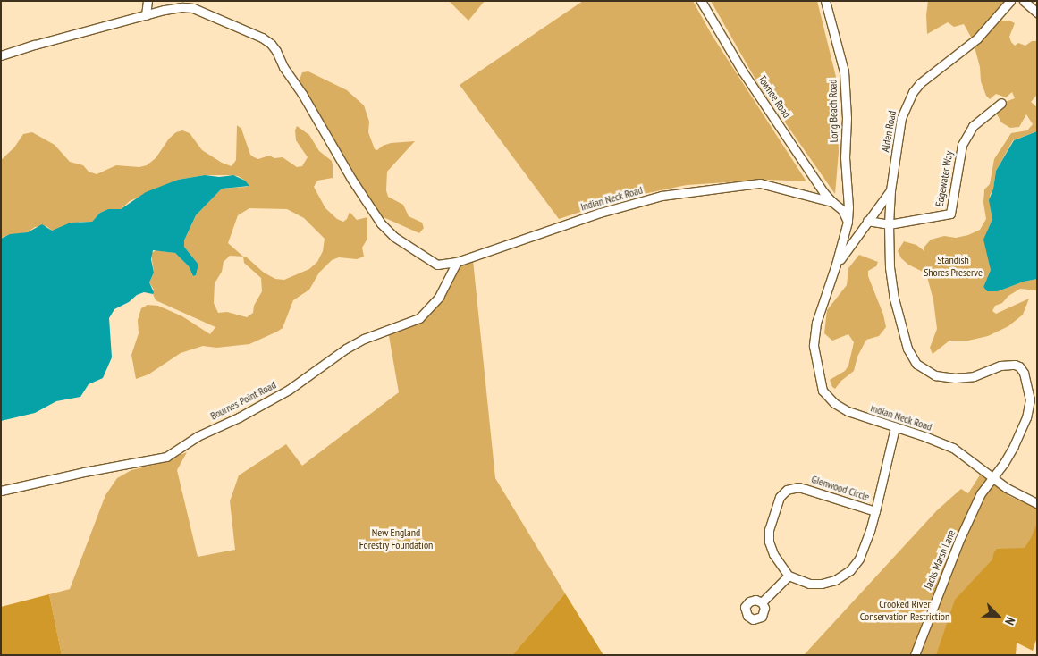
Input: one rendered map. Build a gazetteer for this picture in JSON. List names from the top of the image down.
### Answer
{
  "streets": {
    "street": [
      "Towhee Road",
      "Long Beach Road",
      "Alden Road",
      "Edgewater Way",
      "Indian Neck Road",
      "Bournes Point Road",
      "Glenwood Circle",
      "Jacks Marsh Lane"
    ]
  },
  "crossings": [
    ["Towhee Road", "Indian Neck Road"],
    ["Long Beach Road", "Indian Neck Road"],
    ["Alden Road", "Indian Neck Road"],
    ["Edgewater Way", "Jacks Marsh Lane"],
    ["Indian Neck Road", "Bournes Point Road"],
    ["Indian Neck Road", "Glenwood Circle"],
    ["Indian Neck Road", "Jacks Marsh Lane"]
  ],
  "parks": ["Standish Shores Preserve", "New England Forestry Foundation", "Crooked River Conservation Restriction"],
  "north": "bottom right"
}
